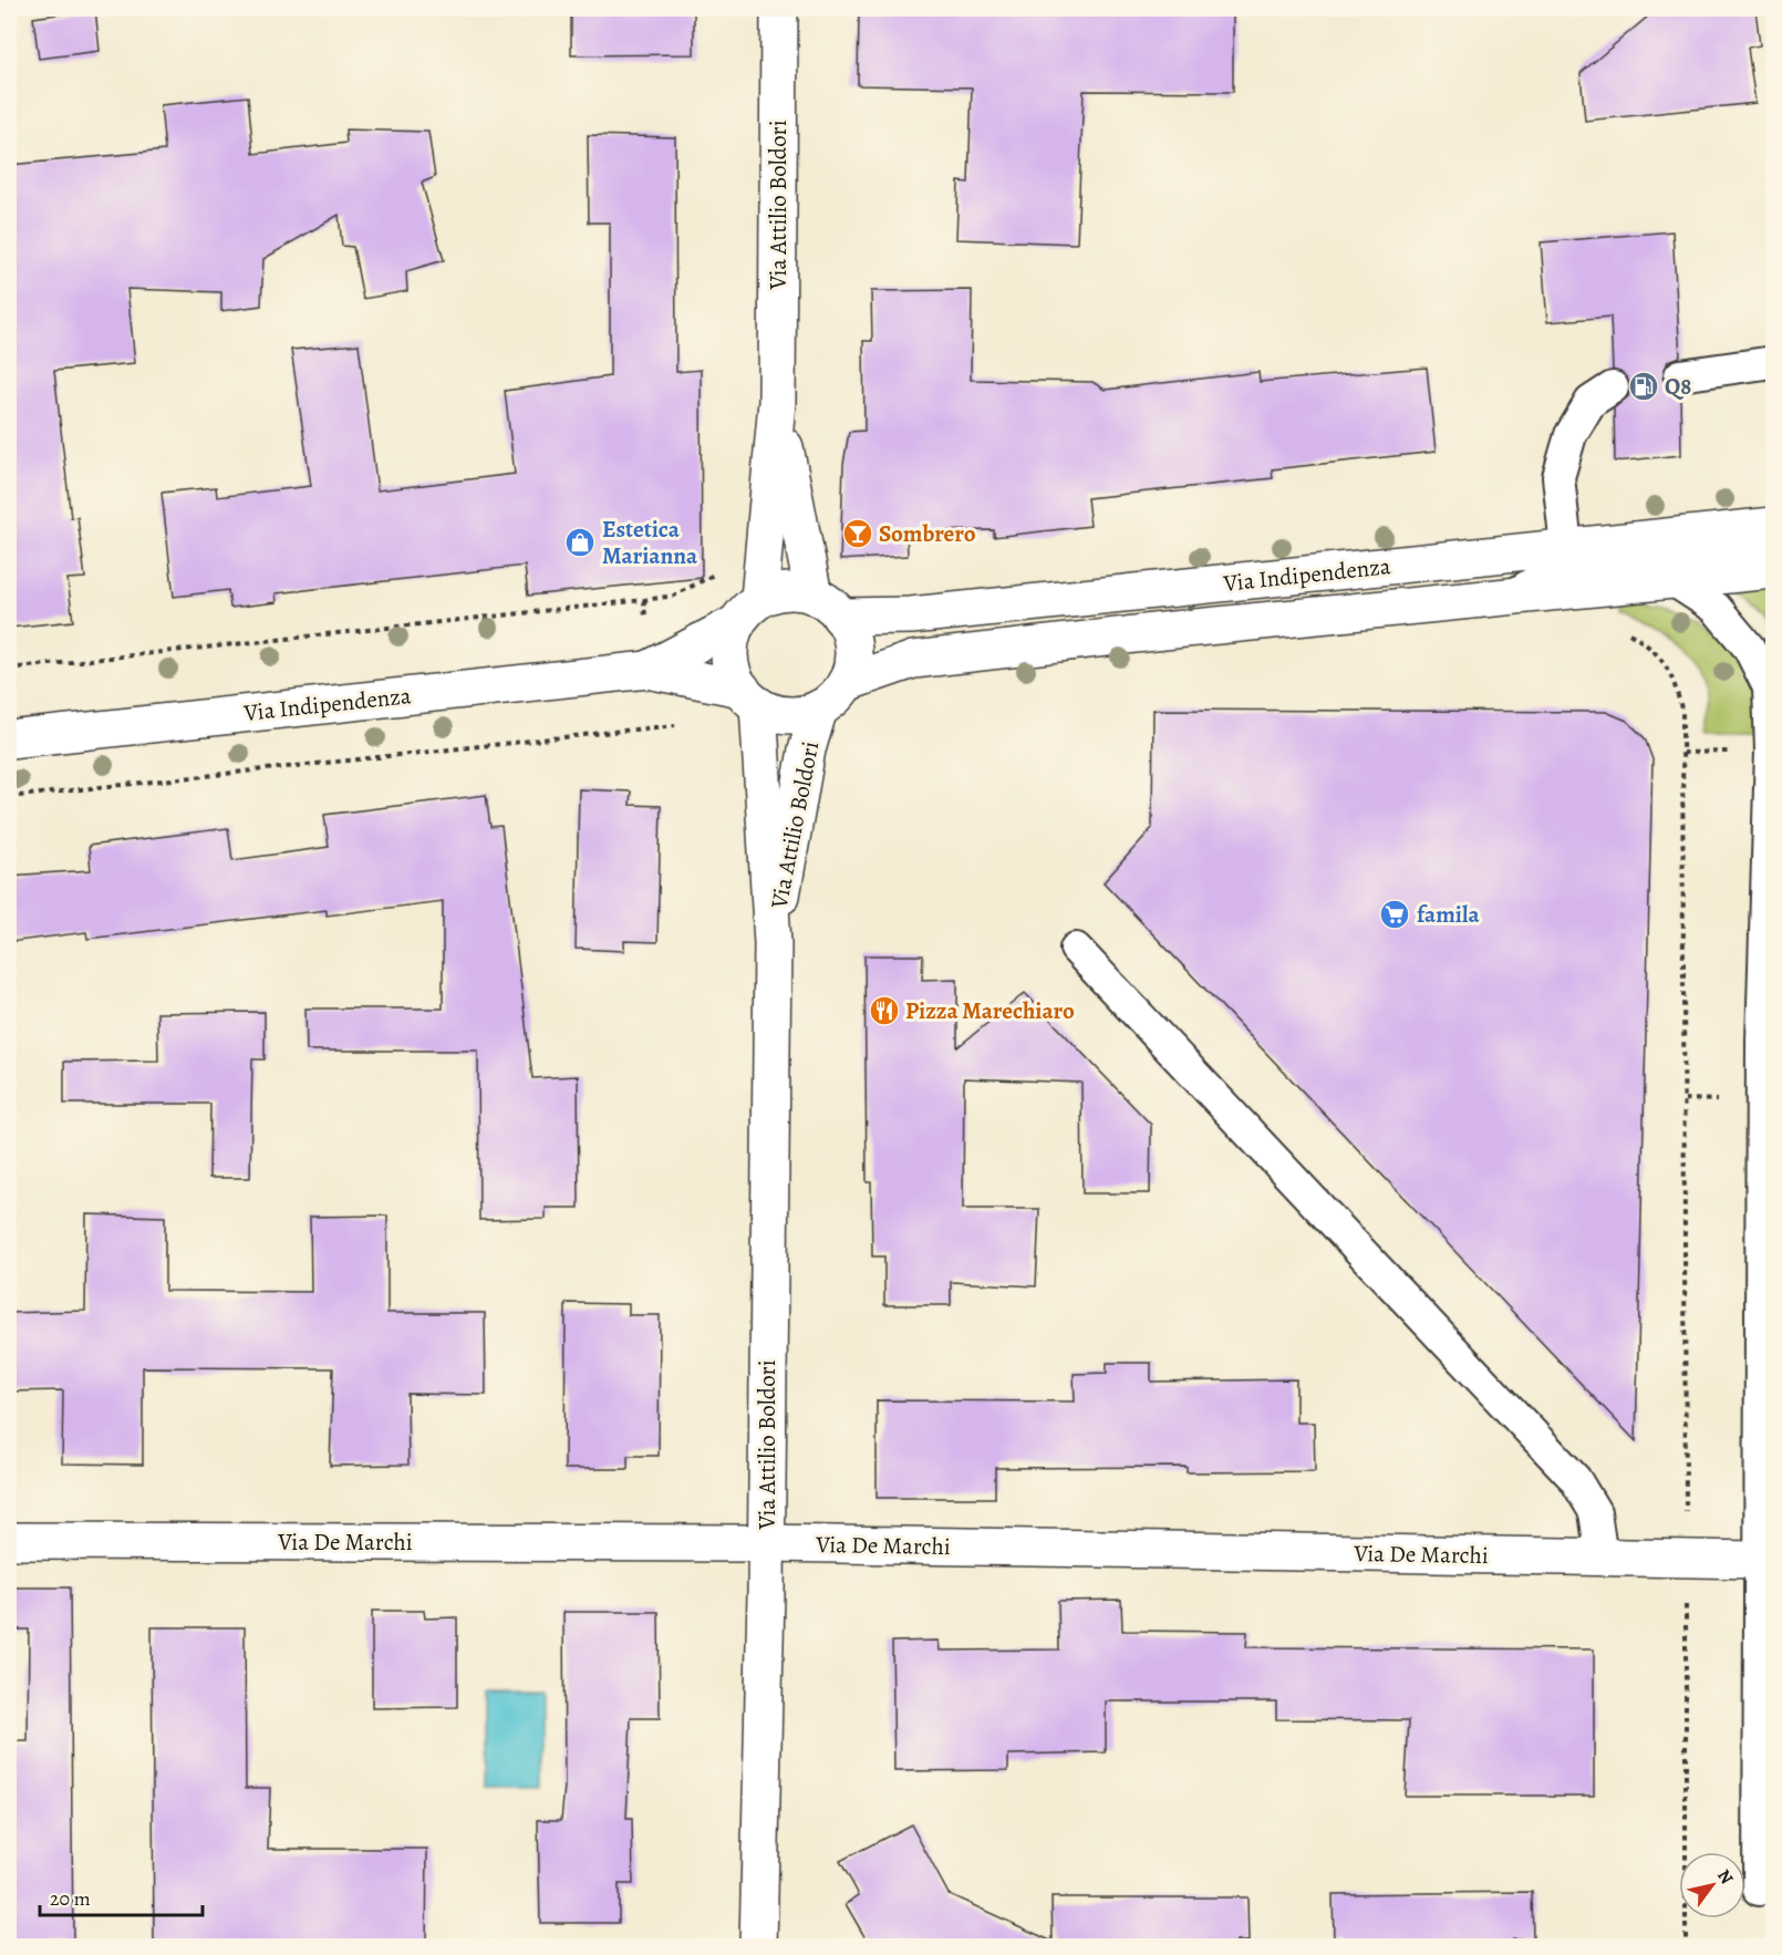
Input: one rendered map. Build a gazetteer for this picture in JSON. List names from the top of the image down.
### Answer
{
  "streets": {
    "street": ["Via Attilio Boldori", "Via Indipendenza", "Via De Marchi"]
  },
  "crossings": [
    ["Via Attilio Boldori", "Via Indipendenza"],
    ["Via Attilio Boldori", "Via De Marchi"]
  ],
  "places": {
    "fuel station": ["Q8"],
    "bar": ["Sombrero"],
    "shop": ["Estetica Marianna"],
    "supermarket": ["famila"],
    "restaurant": ["Pizza Marechiaro"]
  },
  "scale_bar": "20 m",
  "north": "top right"
}
